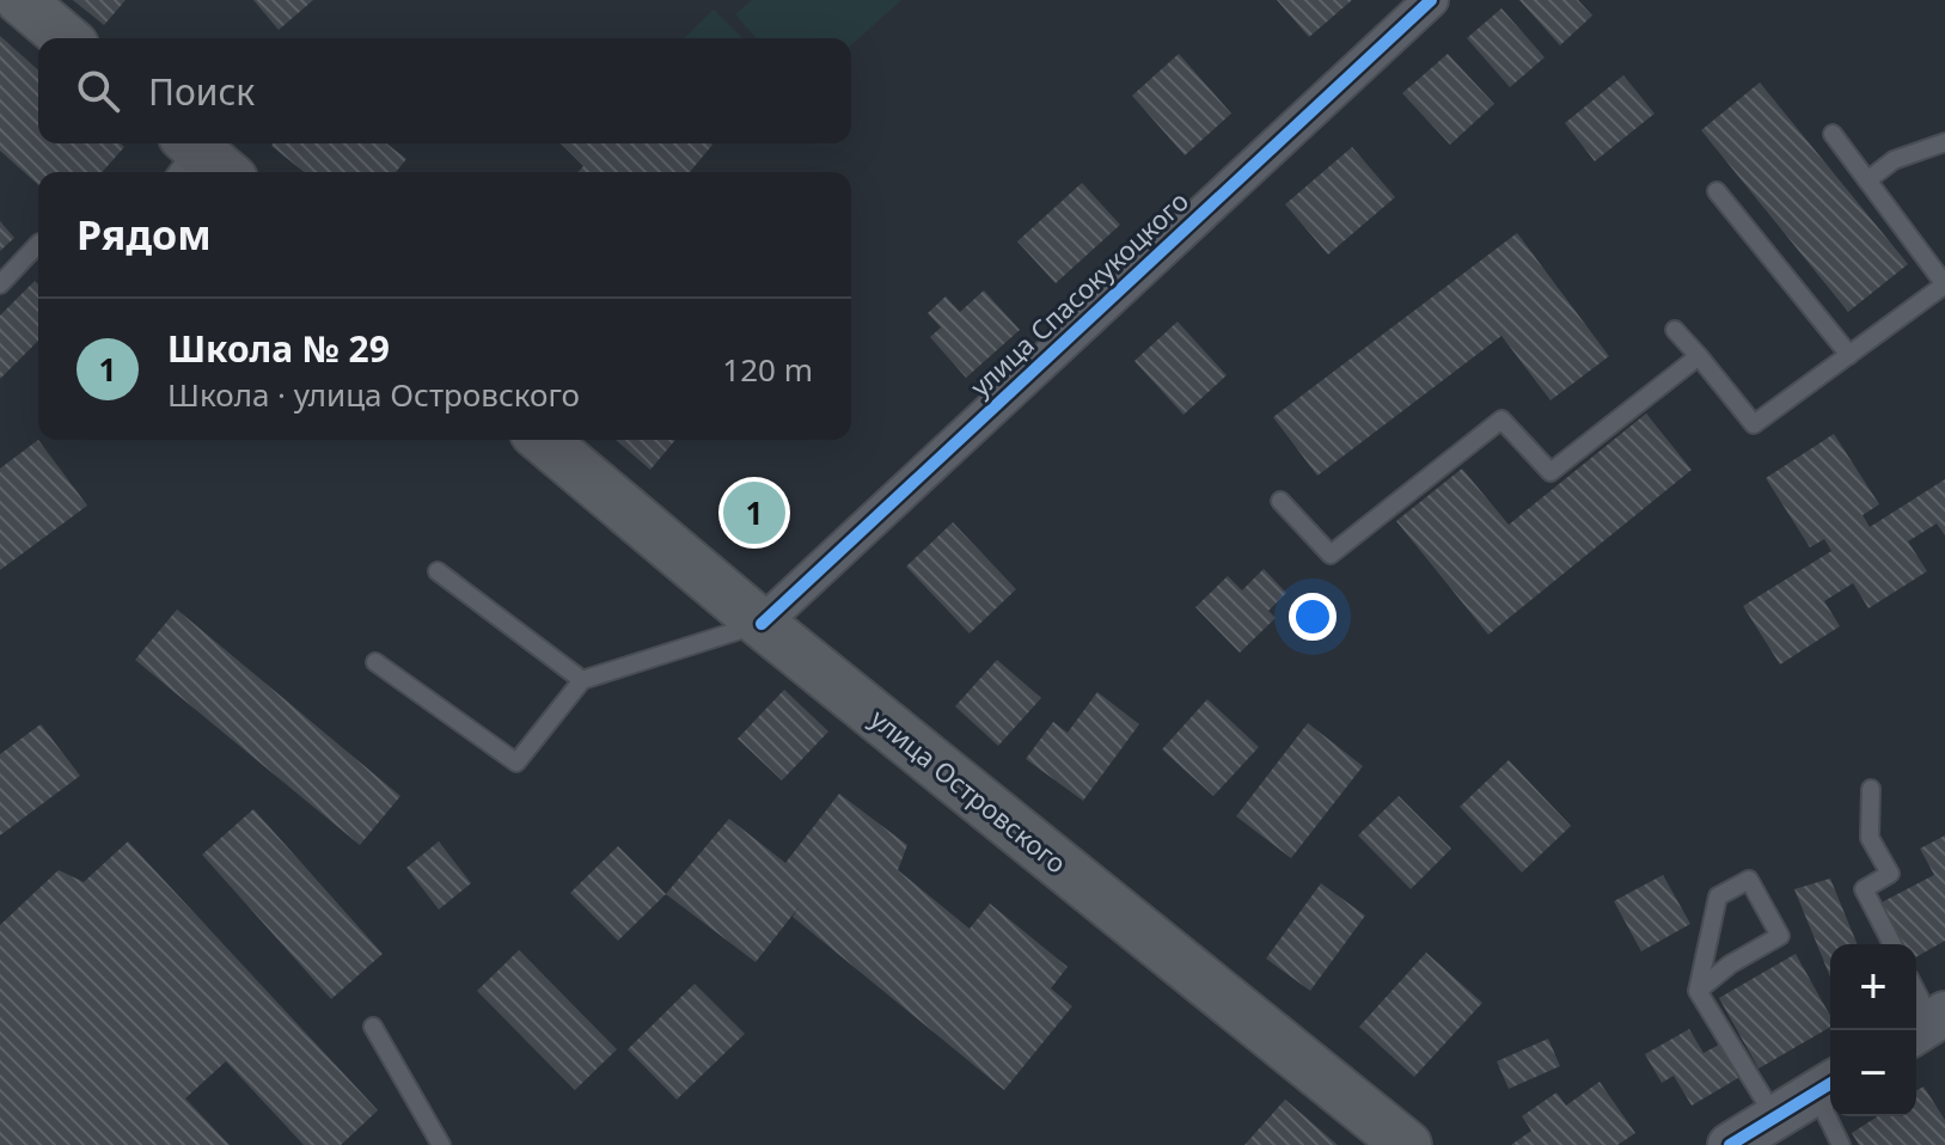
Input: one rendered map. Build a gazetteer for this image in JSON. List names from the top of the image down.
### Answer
{
  "streets": {
    "main road": ["улица Островского"],
    "street": ["улица Спасокукоцкого"]
  },
  "crossings": [
    ["улица Спасокукоцкого", "улица Островского"]
  ],
  "page": {
    "search": "Поиск",
    "heading": "Рядом",
    "list": [
      {
        "mark": "1",
        "name": "Школа № 29",
        "note": "Школа · улица Островского",
        "value": "120 m"
      }
    ],
    "pins": "1",
    "map_buttons": ["+", "−"]
  }
}
